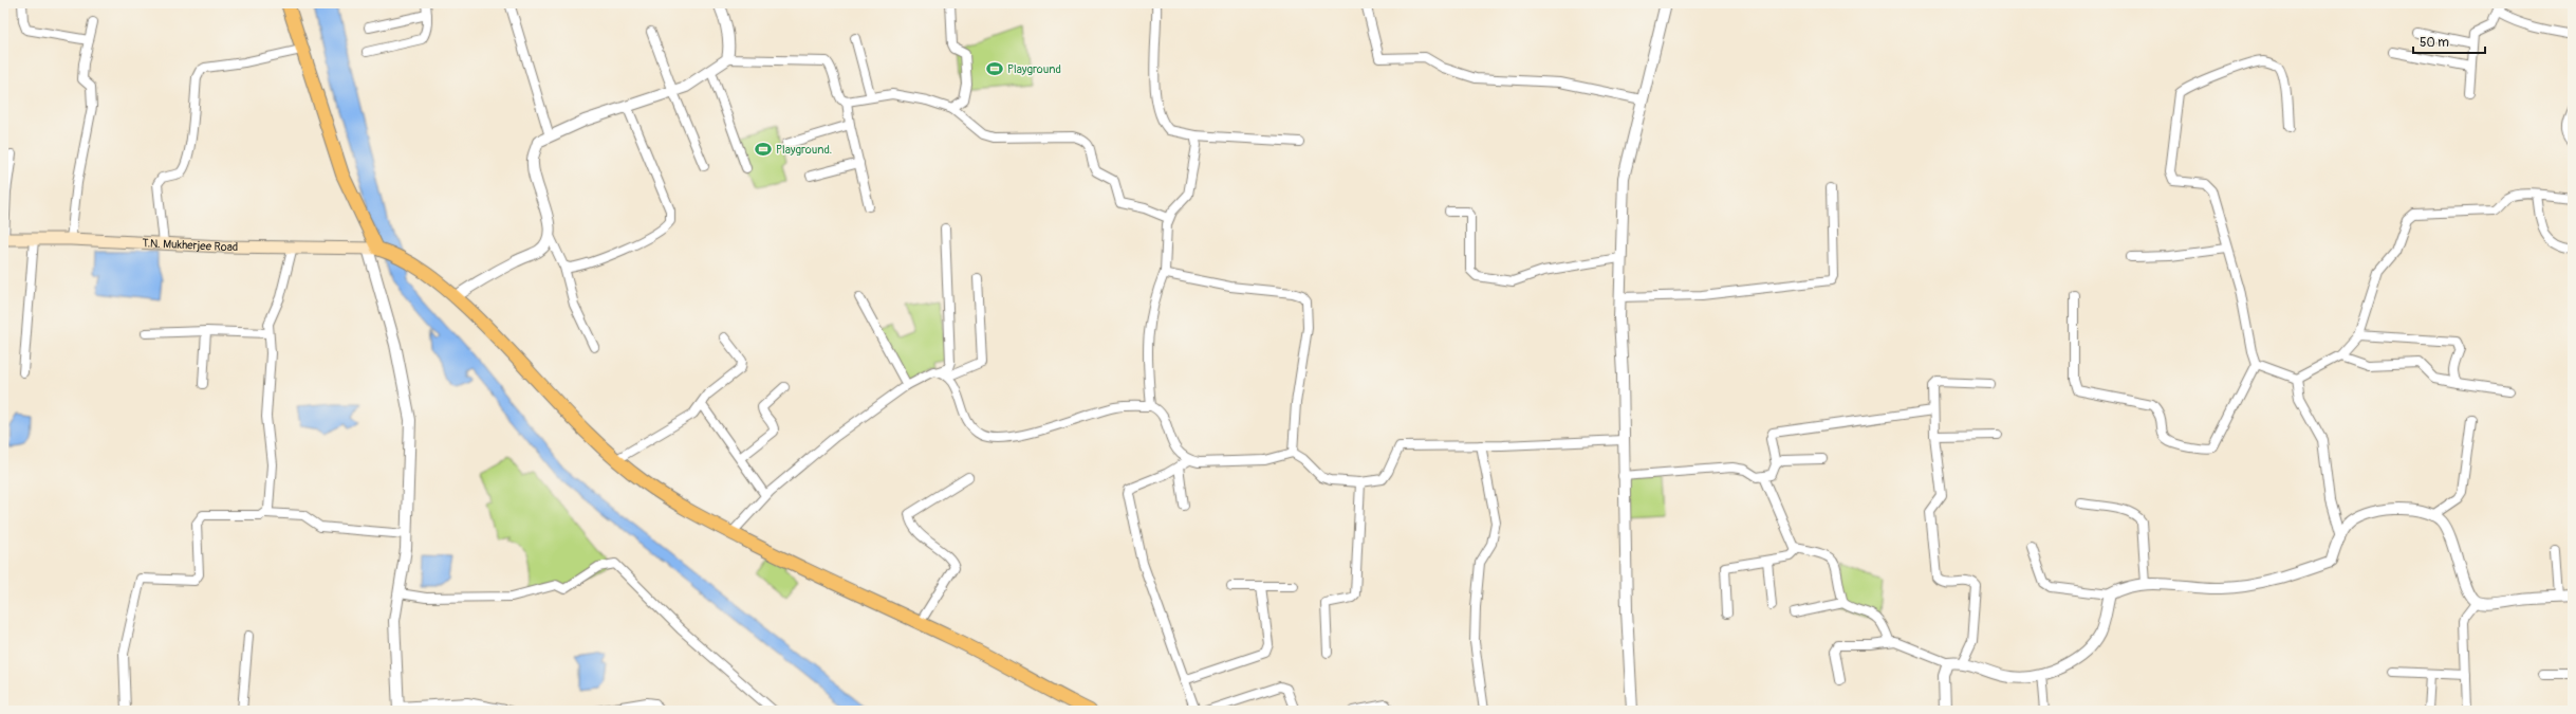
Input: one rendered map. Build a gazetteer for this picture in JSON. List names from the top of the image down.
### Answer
{
  "streets": {
    "main road": ["T.N. Mukherjee Road"]
  },
  "places": {
    "sports": ["Playground", "Playground."]
  },
  "scale_bar": "50 m"
}
